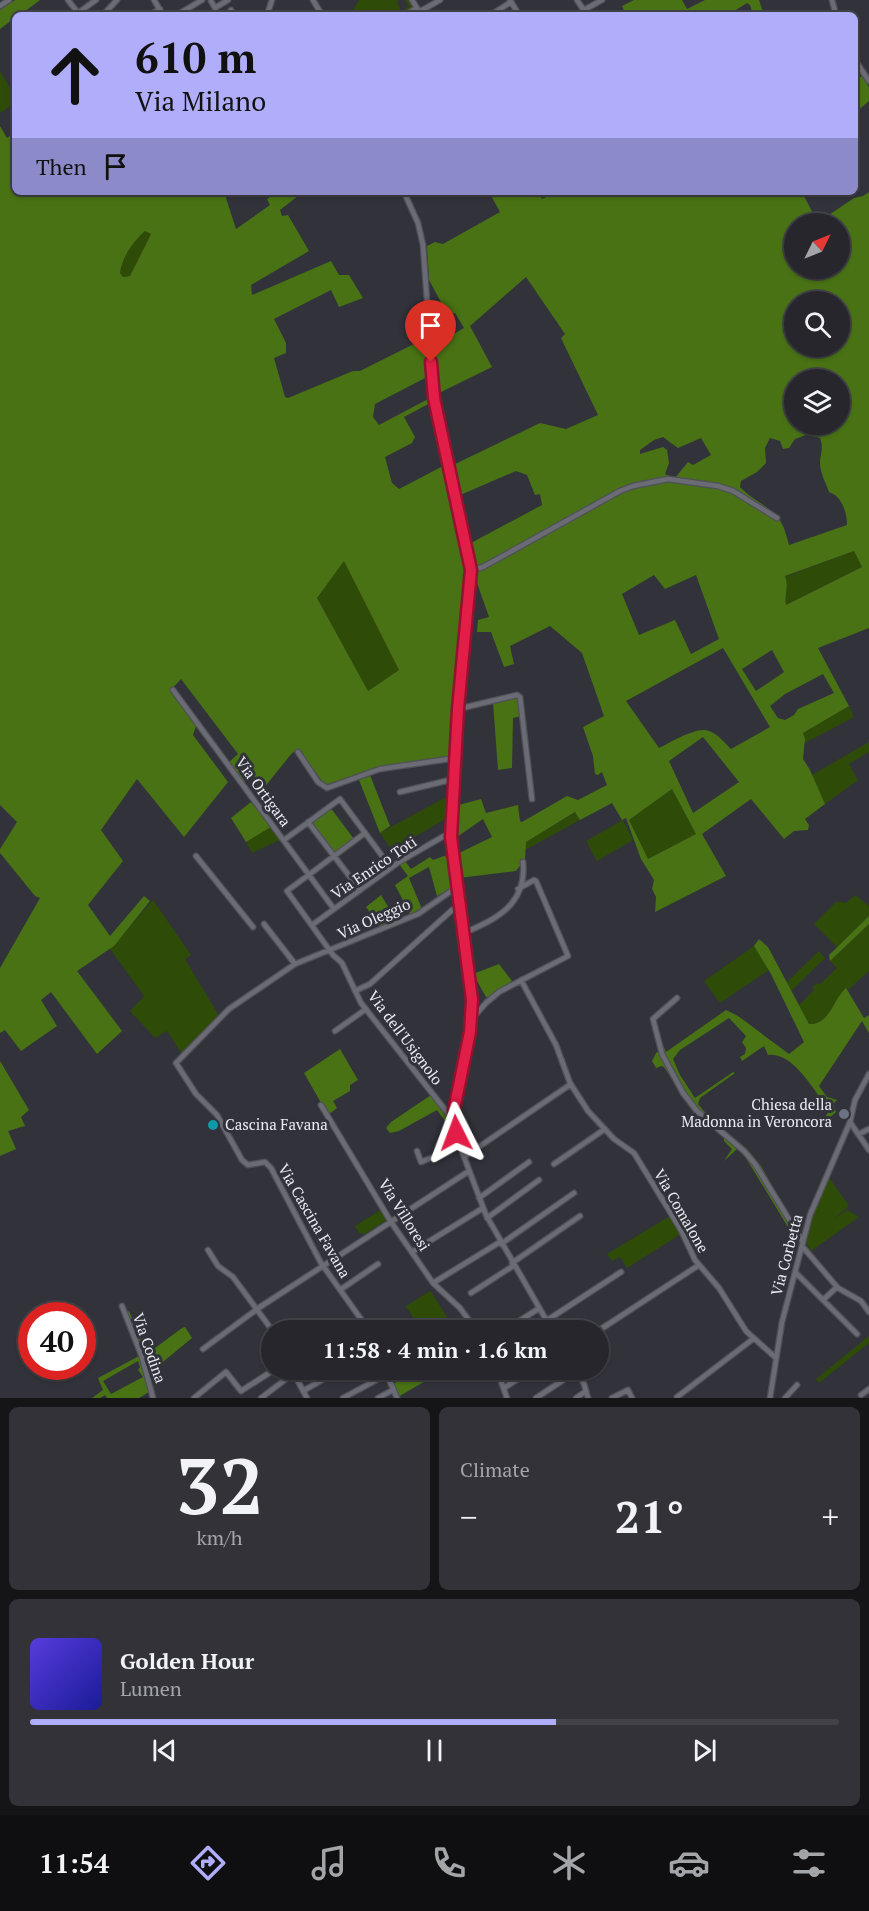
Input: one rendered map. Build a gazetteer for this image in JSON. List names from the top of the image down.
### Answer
{
  "streets": {
    "street": [
      "Via Ortigara",
      "Via Enrico Toti",
      "Via Oleggio",
      "Via dell'Usignolo",
      "Via Comalone",
      "Via Villoresi",
      "Via Cascina Favana",
      "Via Corbetta",
      "Via Codina"
    ]
  },
  "crossings": [
    ["Via Ortigara", "Via Enrico Toti"],
    ["Via Ortigara", "Via dell'Usignolo"],
    ["Via Enrico Toti", "Via dell'Usignolo"],
    ["Via Oleggio", "Via dell'Usignolo"],
    ["Via Comalone", "Via Corbetta"]
  ],
  "places": ["Chiesa della Madonna in Veroncora", "Cascina Favana"],
  "north": "top right",
  "page": {
    "turn": ["610 m", "Via Milano"],
    "then": "Then",
    "limit": "40",
    "trip": "11:58 · 4 min · 1.6 km",
    "tile": [
      ["32", "km/h"],
      "Climate"
    ],
    "heat": ["−", "21°", "+"],
    "song": ["Golden Hour", "Lumen"],
    "tabs": "11:54"
  }
}
